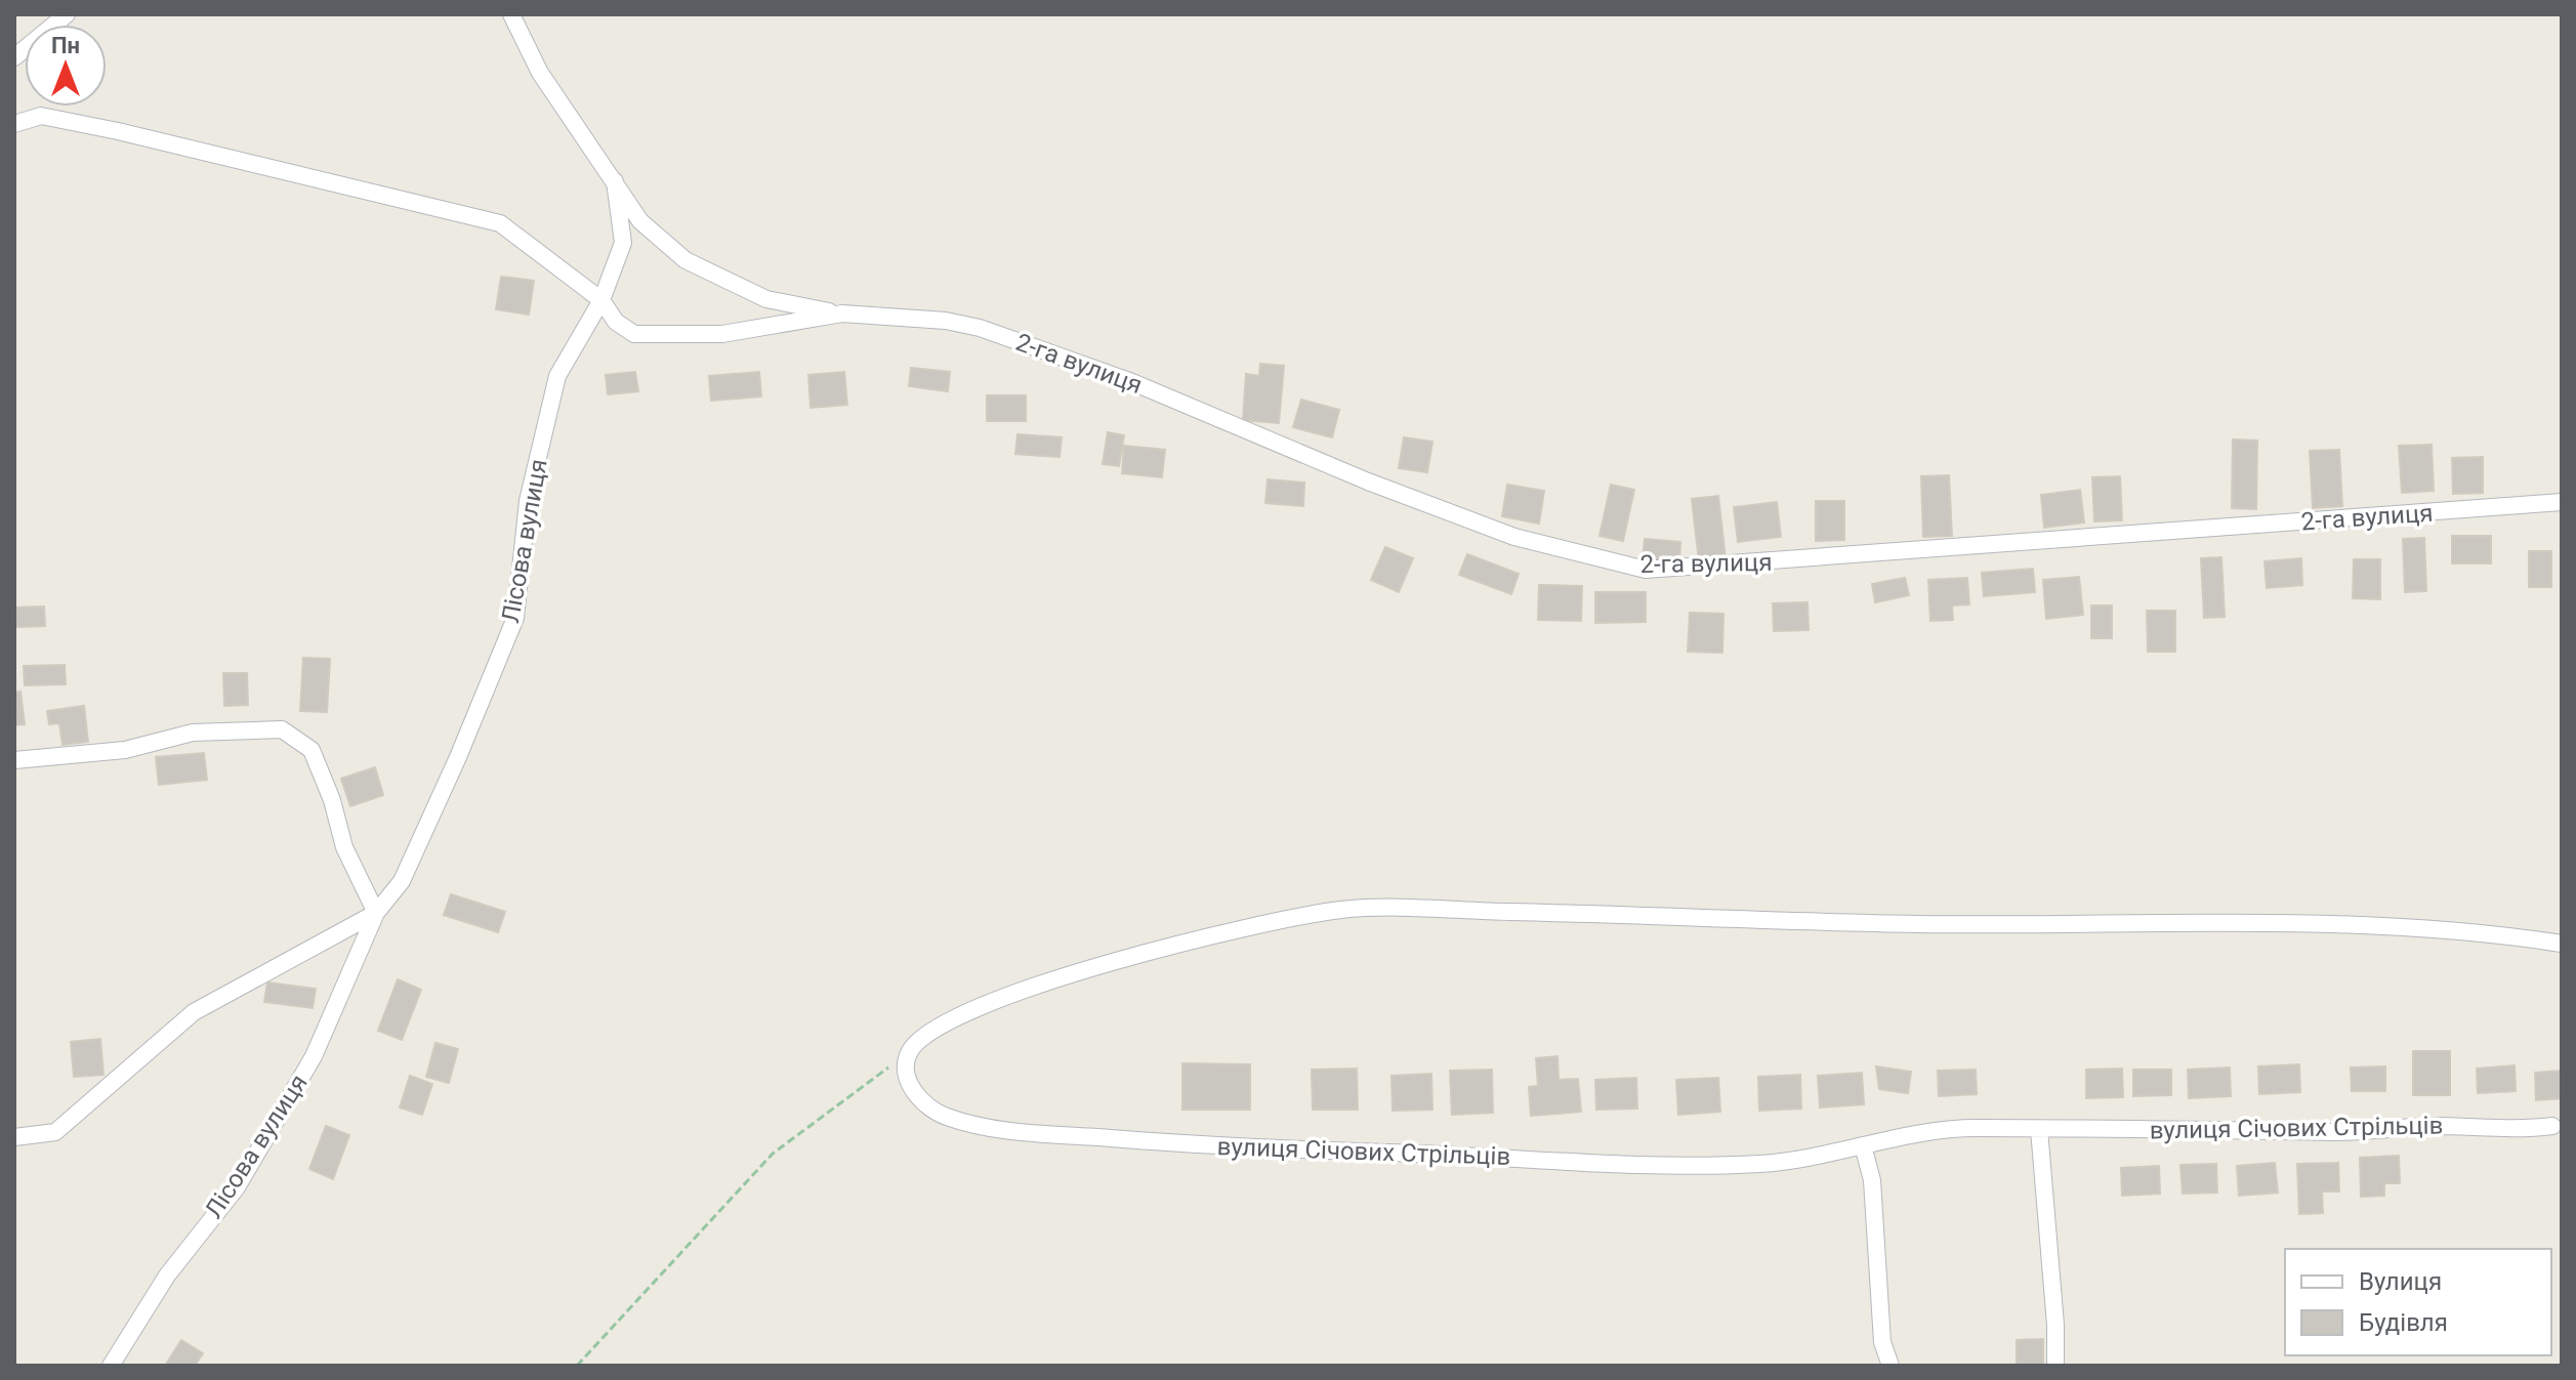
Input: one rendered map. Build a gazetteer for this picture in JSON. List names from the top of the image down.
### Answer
{
  "streets": {
    "street": ["2-га вулиця", "Лісова вулиця", "вулиця Січових Стрільців"]
  },
  "crossings": [
    ["2-га вулиця", "Лісова вулиця"]
  ],
  "legend": ["Вулиця", "Будівля"],
  "north": "top"
}
